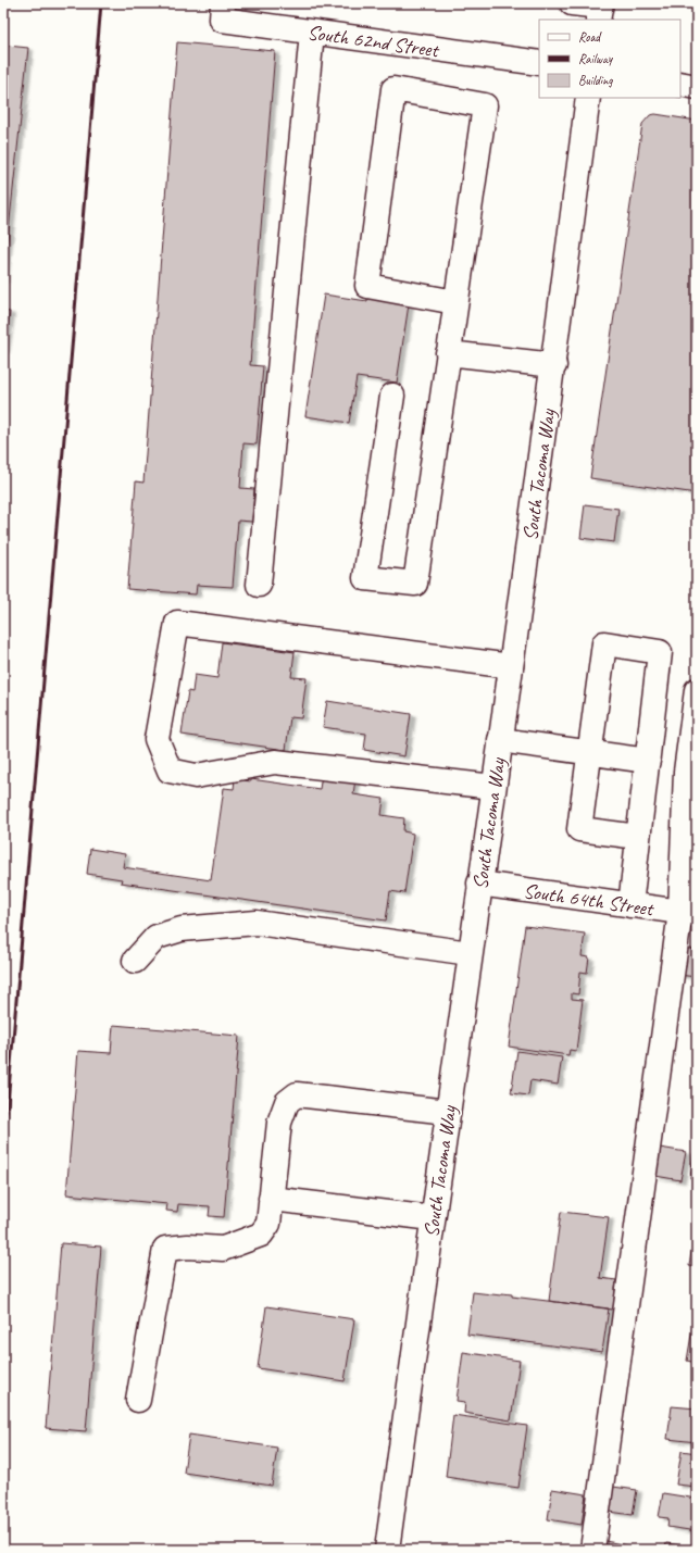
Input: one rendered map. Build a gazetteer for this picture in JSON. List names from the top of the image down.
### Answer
{
  "streets": {
    "main road": ["South 62nd Street", "South Tacoma Way", "South 64th Street"]
  },
  "crossings": [
    ["South Tacoma Way", "South 64th Street"]
  ],
  "legend": ["Road", "Railway", "Building"]
}
